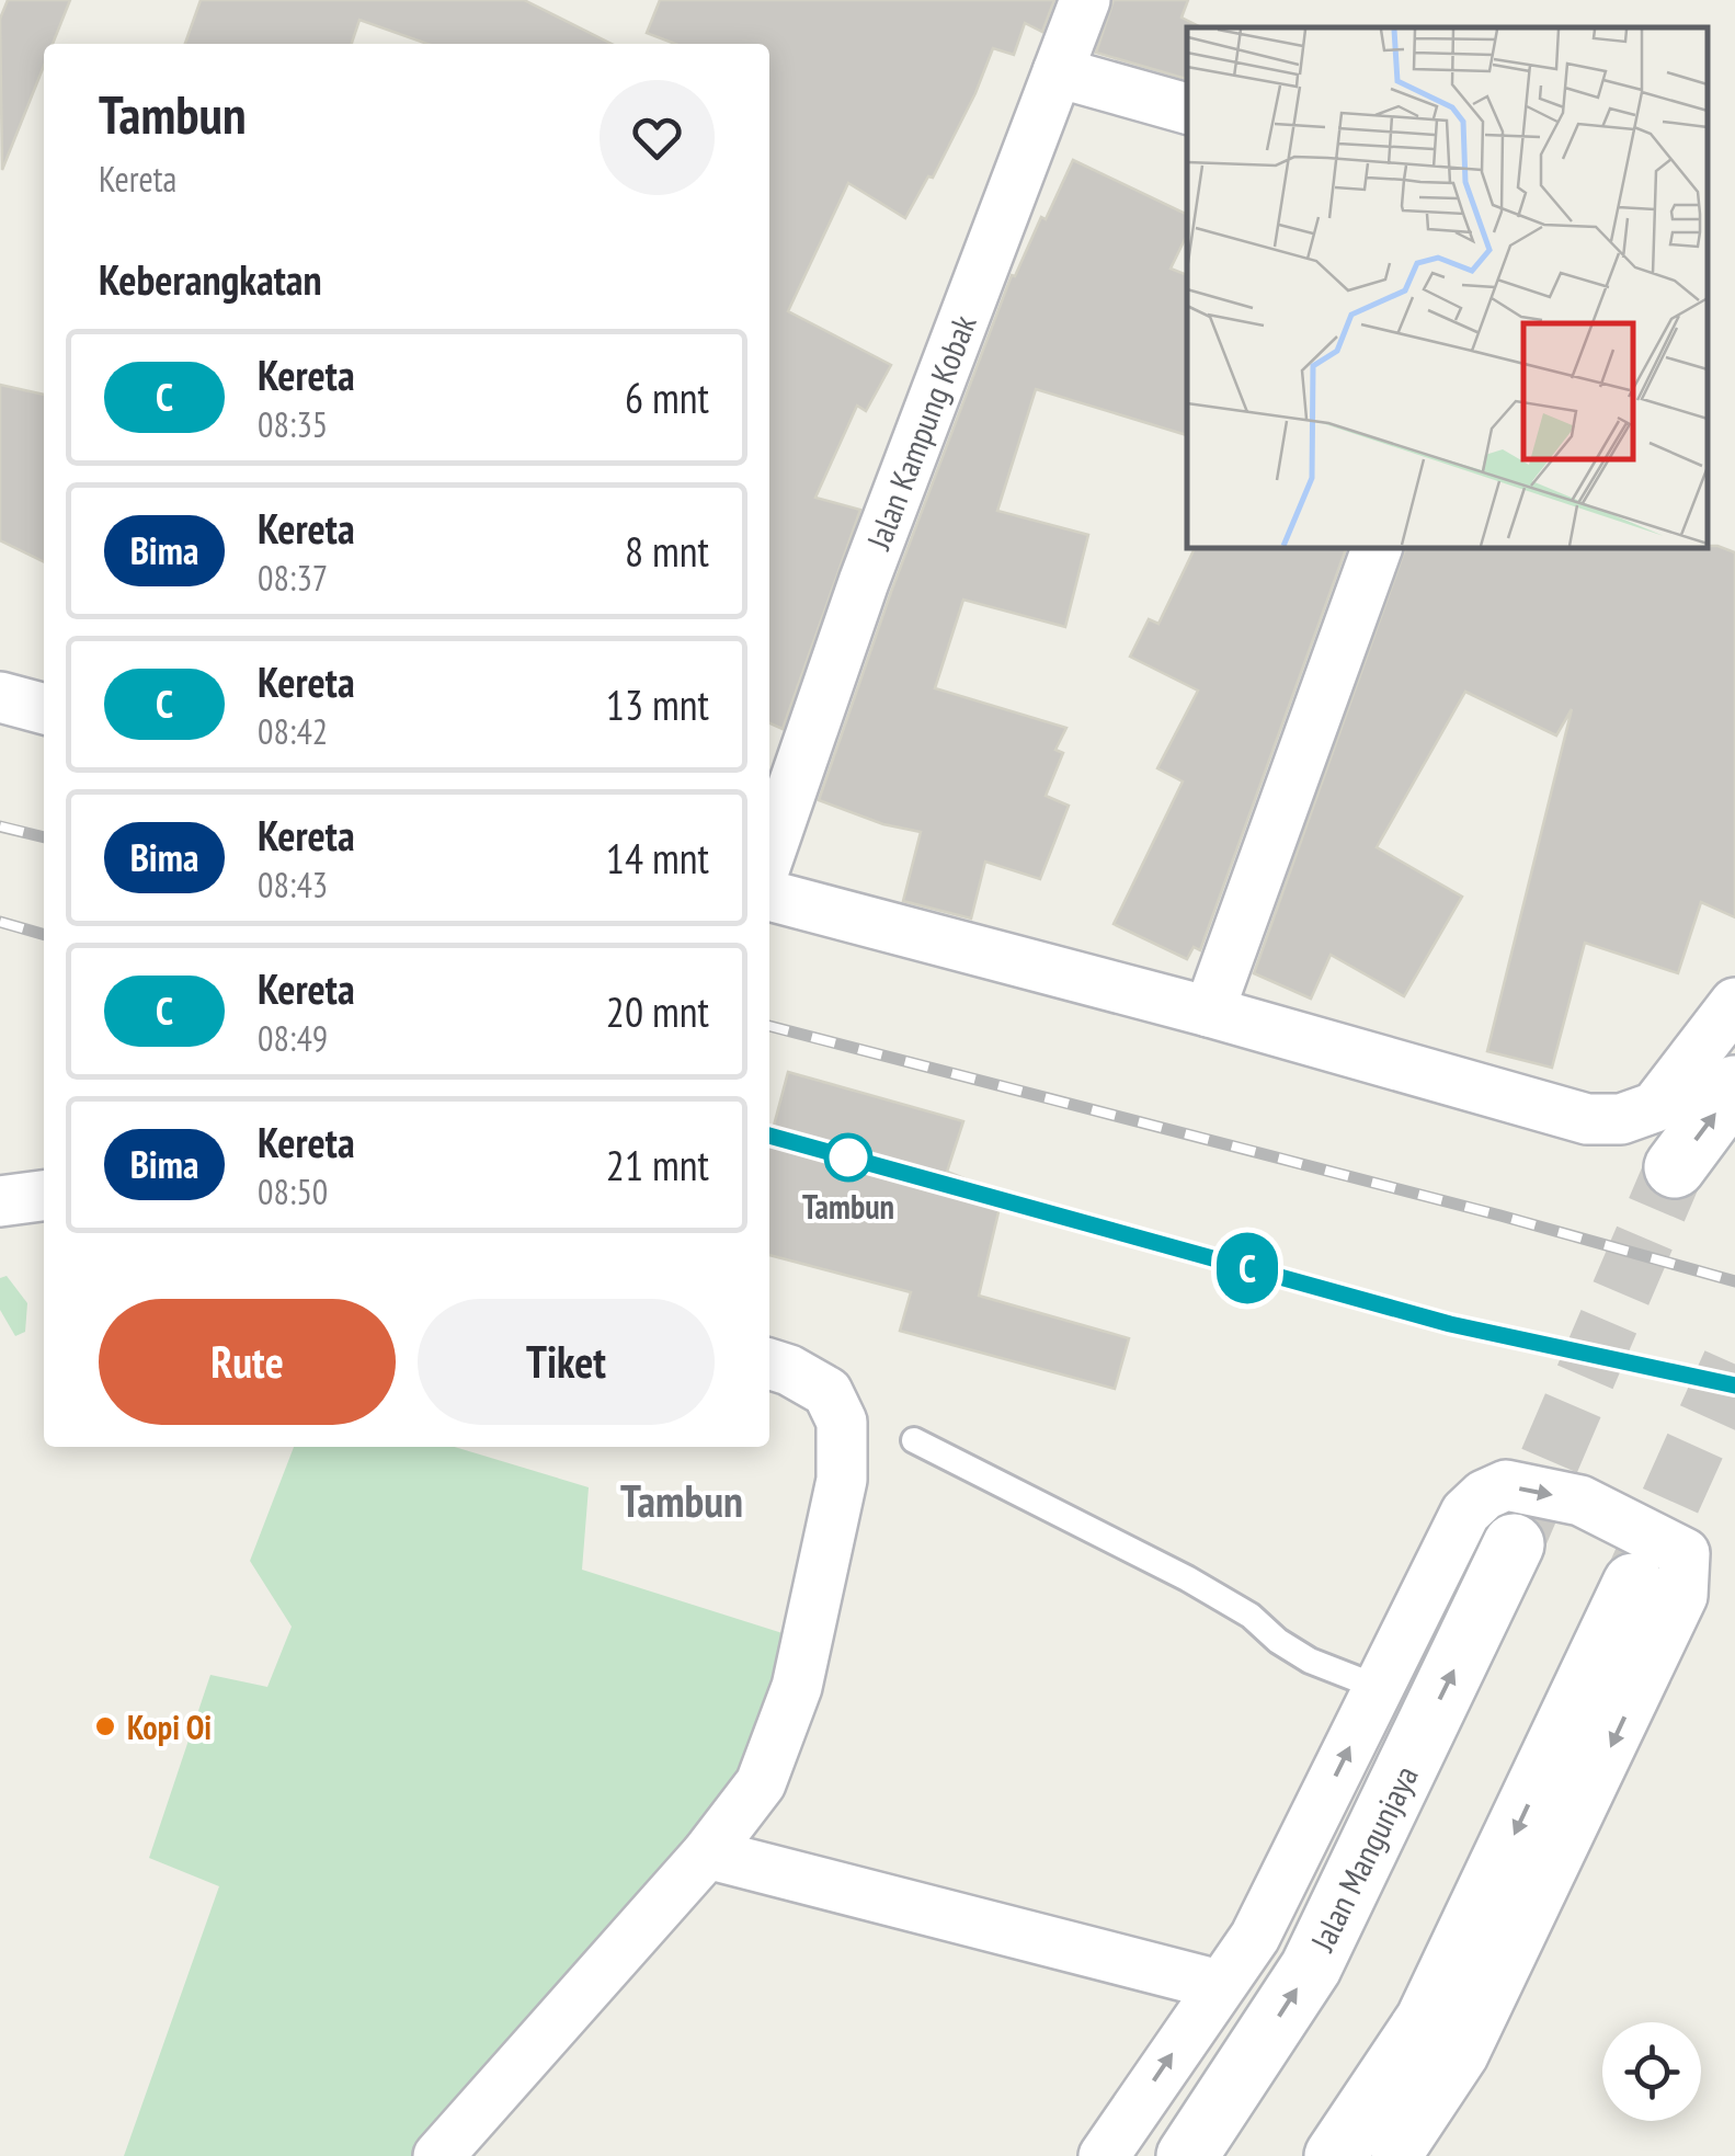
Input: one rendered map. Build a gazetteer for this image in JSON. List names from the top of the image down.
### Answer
{
  "streets": {
    "main road": ["Jalan Mangunjaya"],
    "street": ["Jalan Kampung Kobak"]
  },
  "districts": ["Tambun"],
  "places": ["Tambun", "Kopi Oi"],
  "page": {
    "on_map": "C",
    "heading": [
      ["Tambun", "Kereta"],
      "Keberangkatan"
    ],
    "list": [
      {
        "mark": "C",
        "name": "Kereta",
        "note": "08:35",
        "value": "6 mnt"
      },
      {
        "mark": "Bima",
        "name": "Kereta",
        "note": "08:37",
        "value": "8 mnt"
      },
      {
        "mark": "C",
        "name": "Kereta",
        "note": "08:42",
        "value": "13 mnt"
      },
      {
        "mark": "Bima",
        "name": "Kereta",
        "note": "08:43",
        "value": "14 mnt"
      },
      {
        "mark": "C",
        "name": "Kereta",
        "note": "08:49",
        "value": "20 mnt"
      },
      {
        "mark": "Bima",
        "name": "Kereta",
        "note": "08:50",
        "value": "21 mnt"
      }
    ],
    "buttons": ["Rute", "Tiket"]
  }
}
